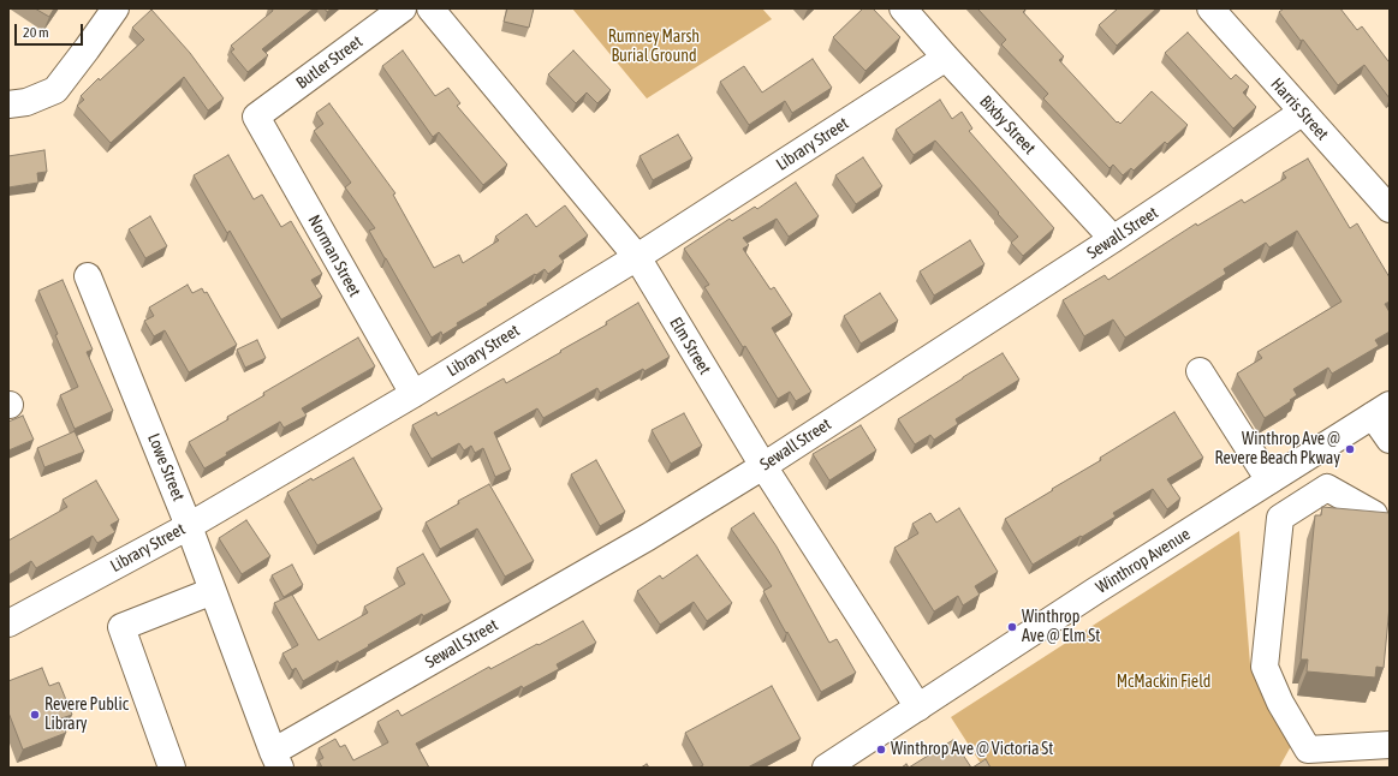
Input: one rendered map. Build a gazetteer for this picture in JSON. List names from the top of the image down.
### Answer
{
  "streets": {
    "main road": [
      "Butler Street",
      "Harris Street",
      "Bixby Street",
      "Library Street",
      "Sewall Street",
      "Norman Street",
      "Elm Street",
      "Lowe Street",
      "Winthrop Avenue"
    ]
  },
  "crossings": [
    ["Butler Street", "Norman Street"],
    ["Harris Street", "Sewall Street"],
    ["Bixby Street", "Library Street"],
    ["Bixby Street", "Sewall Street"],
    ["Library Street", "Norman Street"],
    ["Library Street", "Elm Street"],
    ["Library Street", "Lowe Street"],
    ["Sewall Street", "Elm Street"],
    ["Sewall Street", "Lowe Street"],
    ["Elm Street", "Winthrop Avenue"]
  ],
  "parks": ["Rumney Marsh Burial Ground", "McMackin Field"],
  "places": [
    "Winthrop Ave @ Revere Beach Pkway",
    "Winthrop Ave @ Elm St",
    "Revere Public Library",
    "Winthrop Ave @ Victoria St"
  ],
  "scale_bar": "20 m"
}
